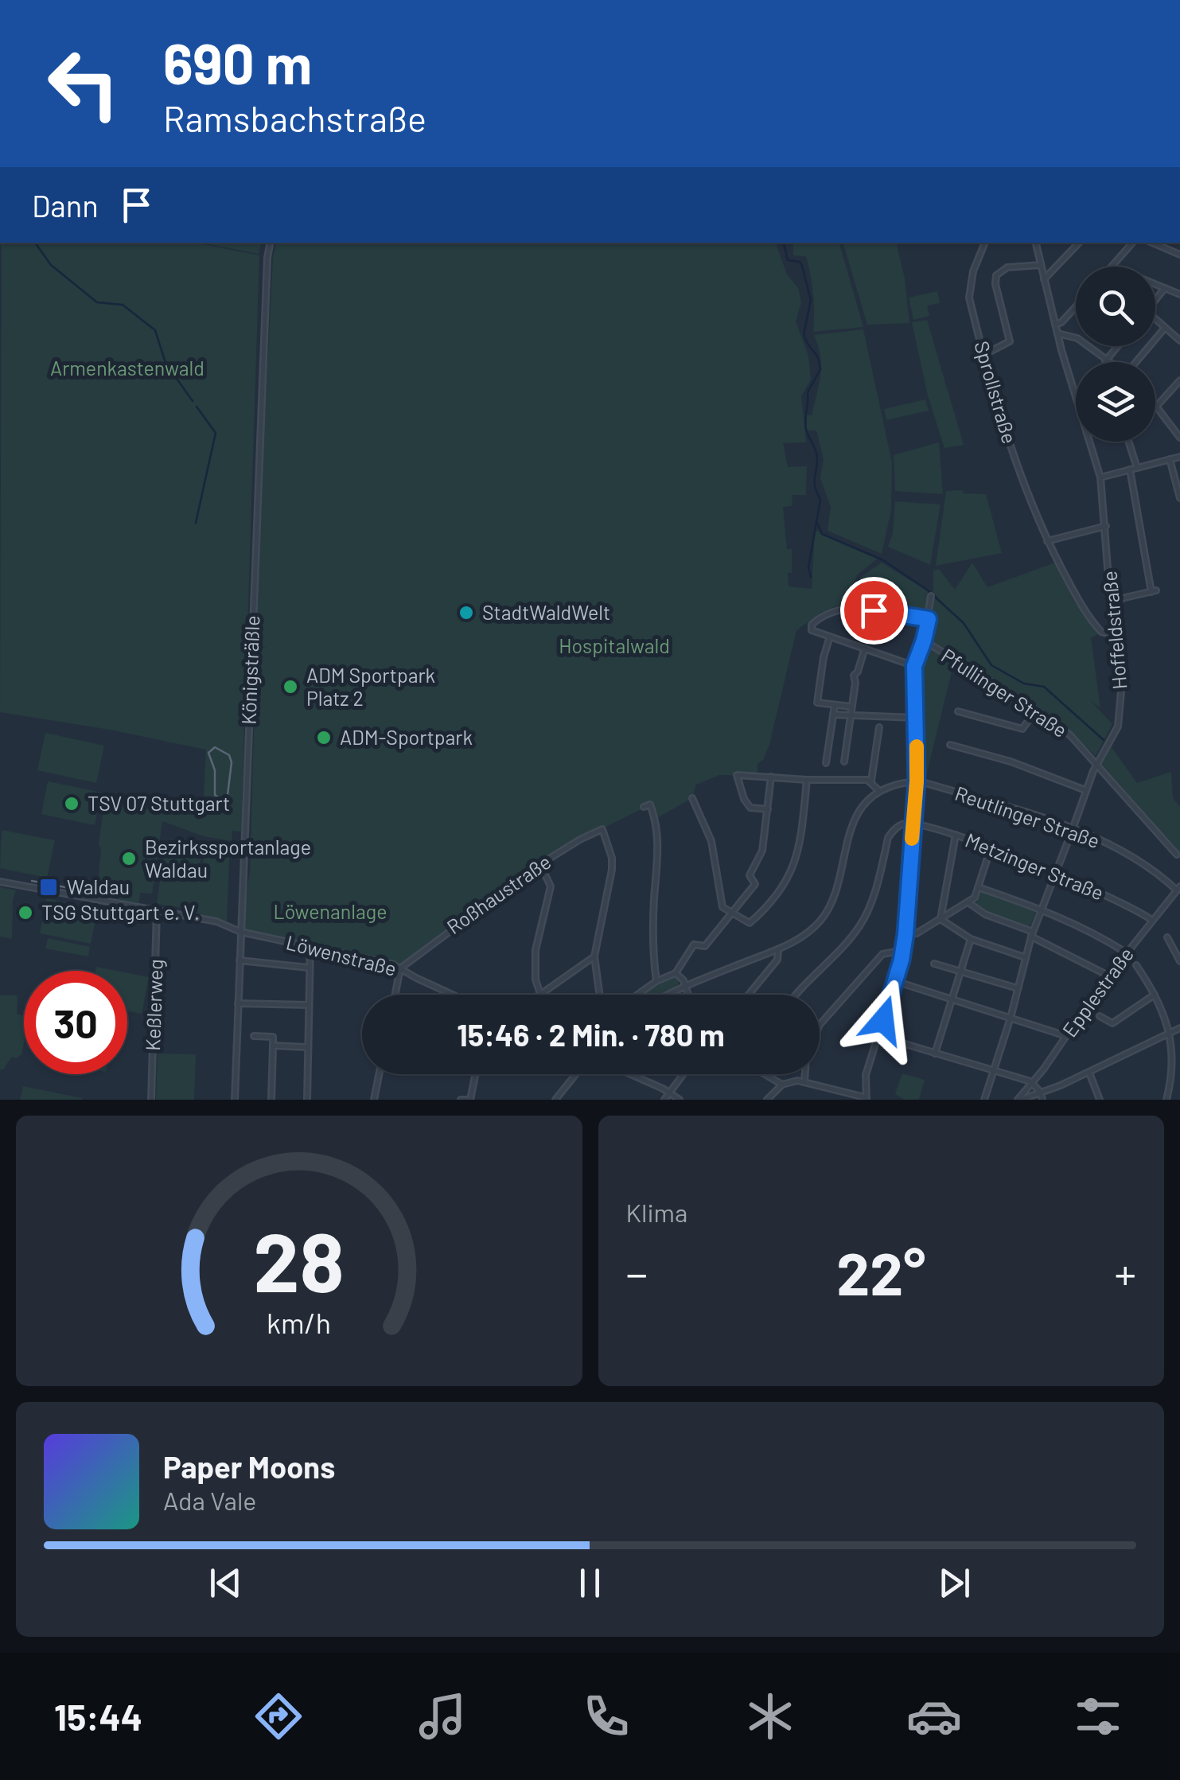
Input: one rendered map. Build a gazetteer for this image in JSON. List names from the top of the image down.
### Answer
{
  "streets": {
    "street": [
      "Sprollstraße",
      "Hoffeldstraße",
      "Königsträßle",
      "Pfullinger Straße",
      "Reutlinger Straße",
      "Metzinger Straße",
      "Roßhaustraße",
      "Löwenstraße",
      "Epplestraße",
      "Keßlerweg"
    ]
  },
  "crossings": [
    ["Sprollstraße", "Hoffeldstraße"],
    ["Hoffeldstraße", "Pfullinger Straße"],
    ["Hoffeldstraße", "Reutlinger Straße"],
    ["Hoffeldstraße", "Metzinger Straße"],
    ["Königsträßle", "Löwenstraße"],
    ["Reutlinger Straße", "Epplestraße"],
    ["Metzinger Straße", "Epplestraße"],
    ["Roßhaustraße", "Löwenstraße"],
    ["Löwenstraße", "Keßlerweg"]
  ],
  "parks": ["Armenkastenwald", "Hospitalwald", "Löwenanlage"],
  "places": {
    "other": [
      "StadtWaldWelt",
      "ADM Sportpark Platz 2",
      "ADM-Sportpark",
      "TSV 07 Stuttgart",
      "Bezirkssportanlage Waldau",
      "TSG Stuttgart e. V."
    ],
    "transit": ["Waldau"]
  },
  "page": {
    "turn": ["690 m", "Ramsbachstraße"],
    "then": "Dann",
    "limit": "30",
    "trip": "15:46 · 2 Min. · 780 m",
    "tile": "Klima",
    "heat": ["−", "22°", "+"],
    "song": ["Paper Moons", "Ada Vale"],
    "tabs": "15:44",
    "gauge": ["28", "km/h"]
  }
}
